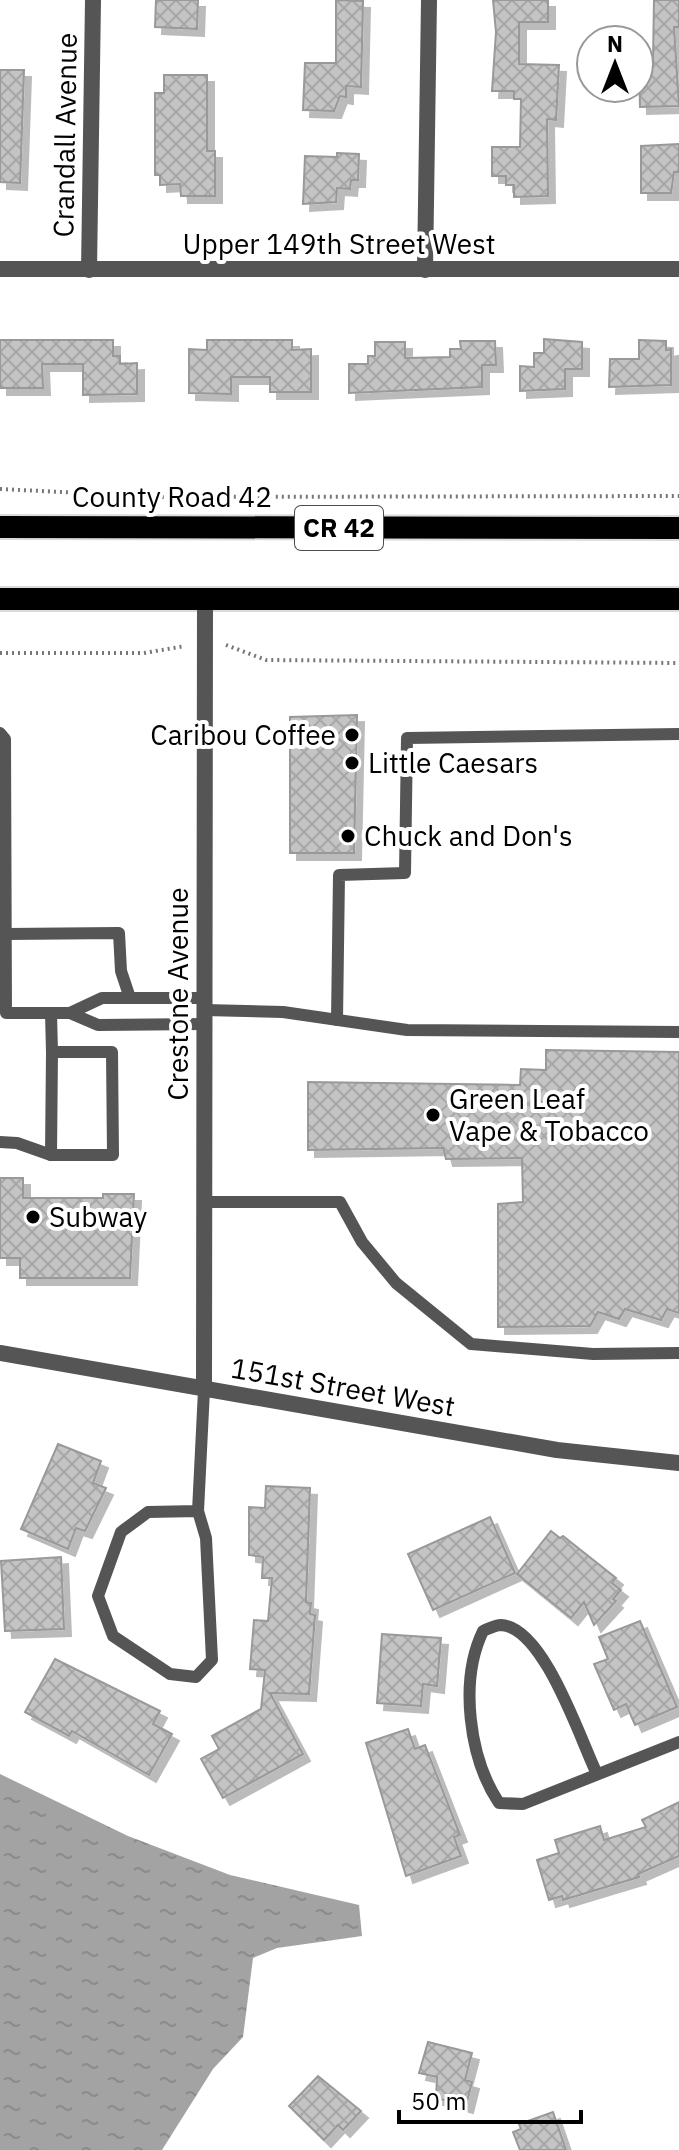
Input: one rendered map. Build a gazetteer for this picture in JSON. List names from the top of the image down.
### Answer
{
  "streets": {
    "highway": ["County Road 42", "CR 42"],
    "street": [
      "Crandall Avenue",
      "Upper 149th Street West",
      "Crestone Avenue",
      "151st Street West"
    ]
  },
  "crossings": [
    ["Crandall Avenue", "Upper 149th Street West"],
    ["Crestone Avenue", "151st Street West"]
  ],
  "places": [
    "Caribou Coffee",
    "Little Caesars",
    "Chuck and Don's",
    "Green Leaf Vape & Tobacco",
    "Subway"
  ],
  "scale_bar": "50 m",
  "north": "top"
}
